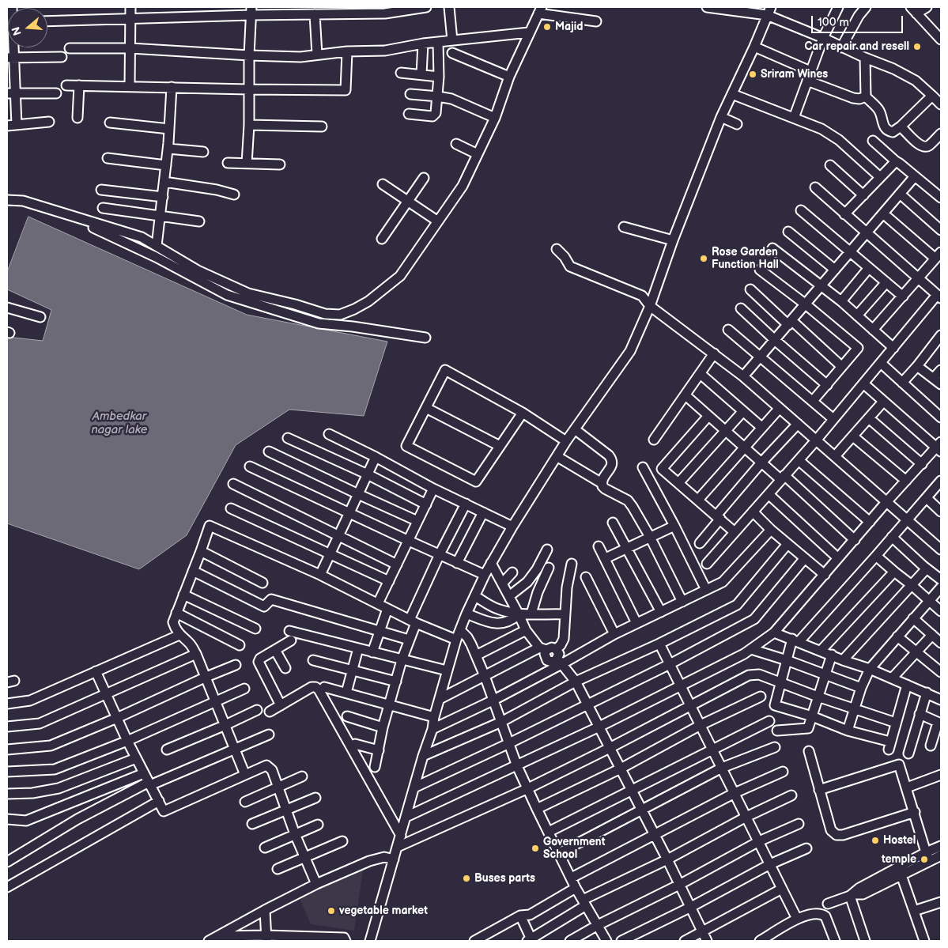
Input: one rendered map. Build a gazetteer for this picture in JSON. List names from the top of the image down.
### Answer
{
  "water": ["Ambedkar nagar lake"],
  "places": [
    "Majid",
    "Car repair and resell",
    "Sriram Wines",
    "Rose Garden Function Hall",
    "Hostel",
    "Government School",
    "temple",
    "Buses parts",
    "vegetable market"
  ],
  "scale_bar": "100 m",
  "north": "left"
}
